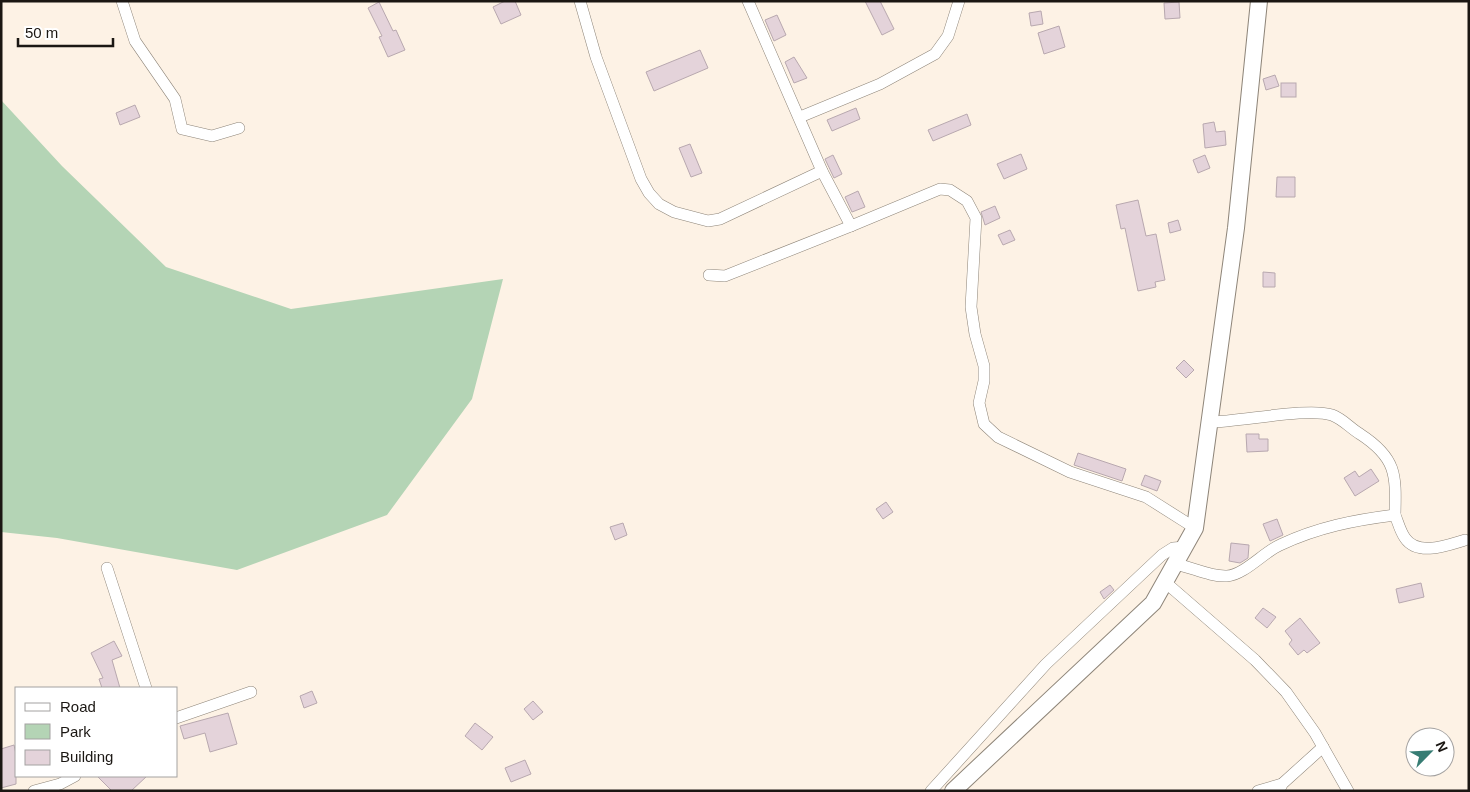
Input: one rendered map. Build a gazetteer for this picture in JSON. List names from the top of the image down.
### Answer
{
  "legend": ["Road", "Park", "Building"],
  "scale_bar": "50 m",
  "north": "top right"
}
